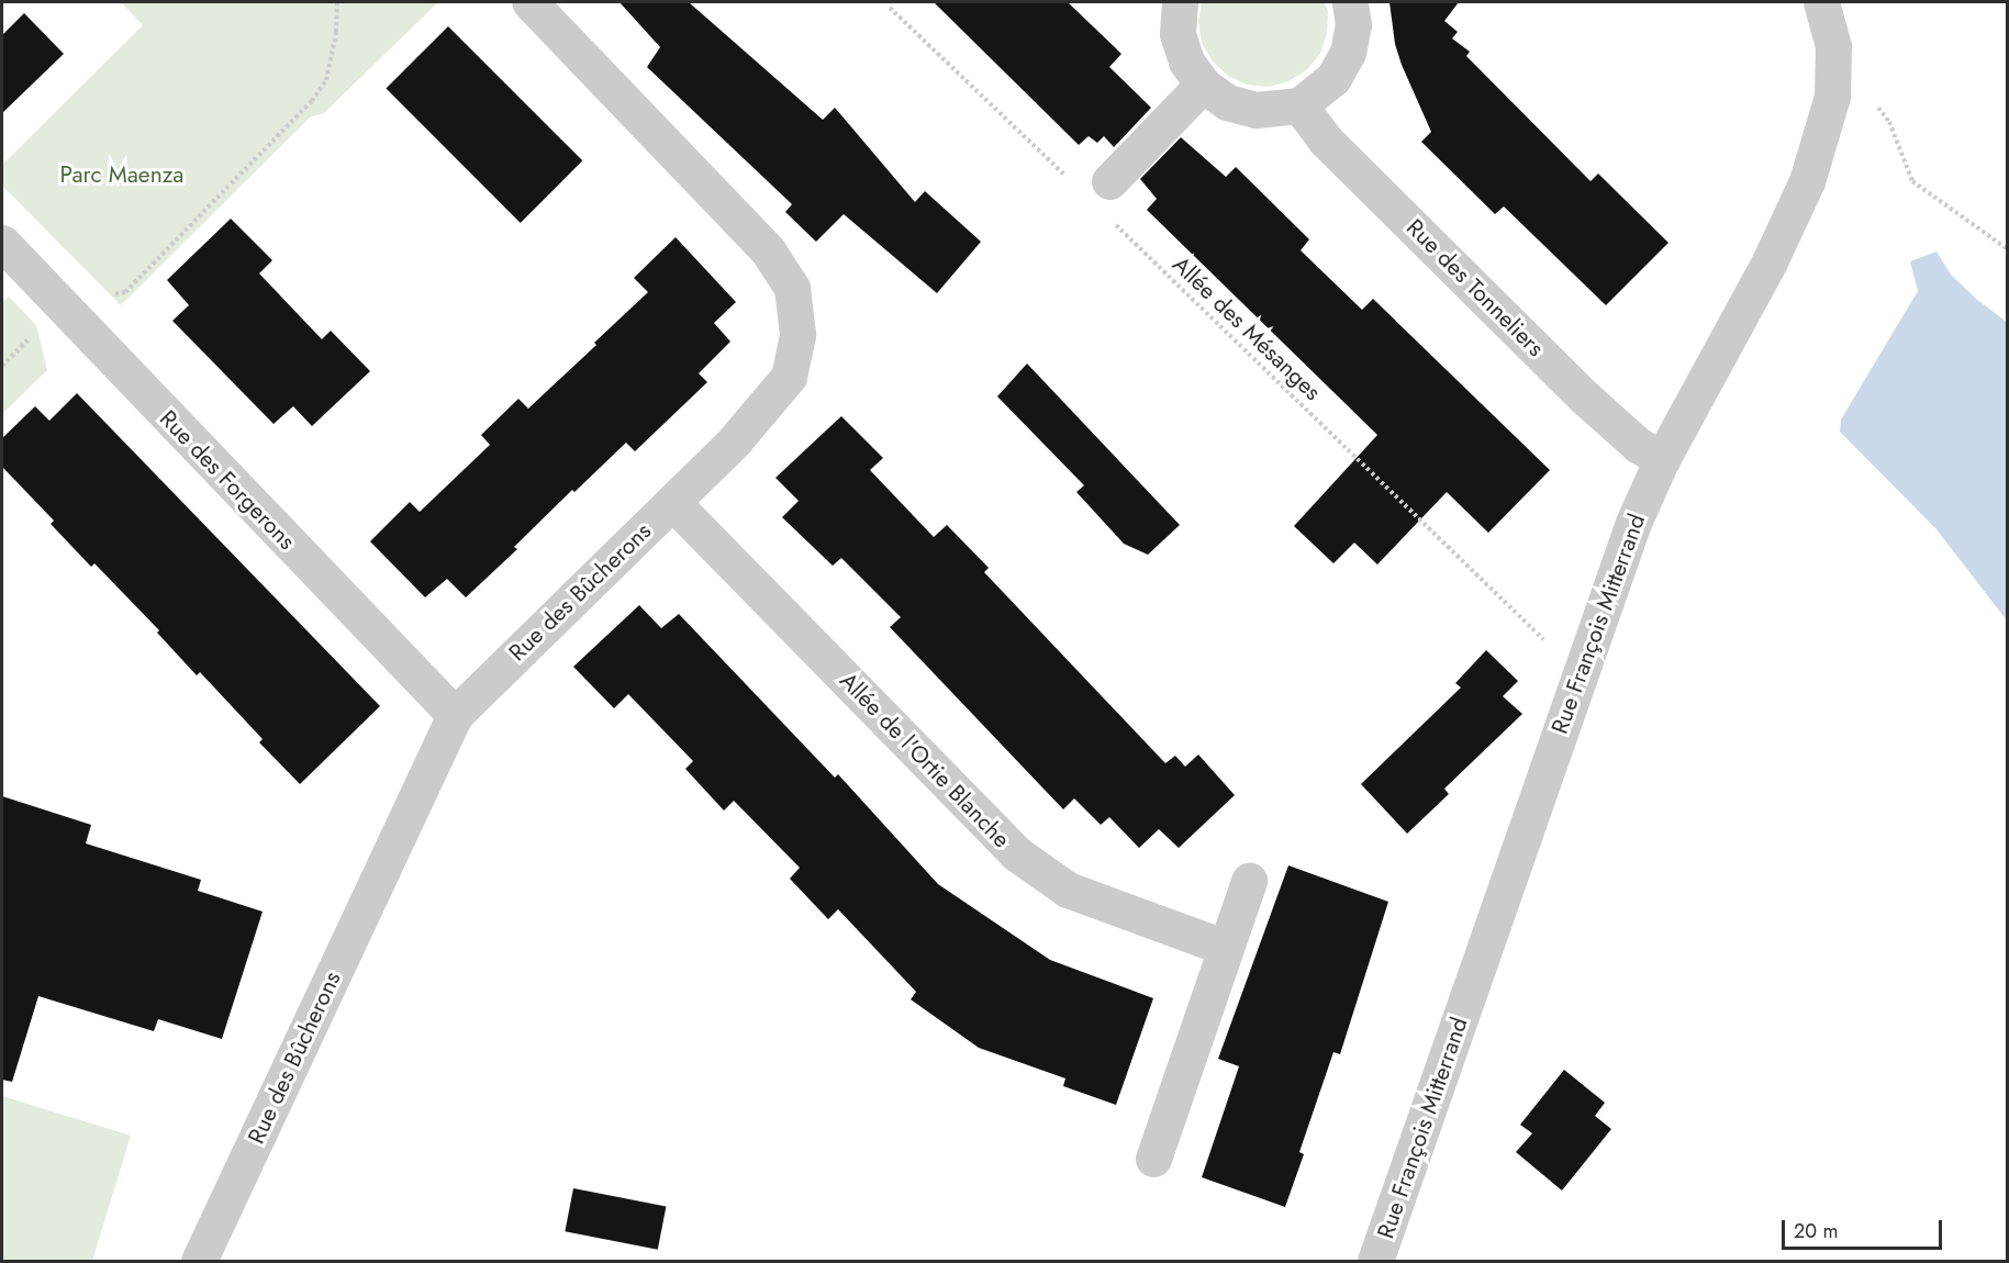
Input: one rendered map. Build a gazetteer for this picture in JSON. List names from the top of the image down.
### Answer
{
  "streets": {
    "street": [
      "Rue des Tonneliers",
      "Rue des Forgerons",
      "Rue des Bûcherons",
      "Rue François Mitterrand",
      "Allée de l'Ortie Blanche"
    ],
    "path": ["Allée des Mésanges"]
  },
  "crossings": [
    ["Rue des Tonneliers", "Rue François Mitterrand"],
    ["Allée des Mésanges", "Rue François Mitterrand"],
    ["Rue des Forgerons", "Rue des Bûcherons"],
    ["Rue des Bûcherons", "Allée de l'Ortie Blanche"]
  ],
  "parks": ["Parc Maenza"],
  "scale_bar": "20 m"
}
